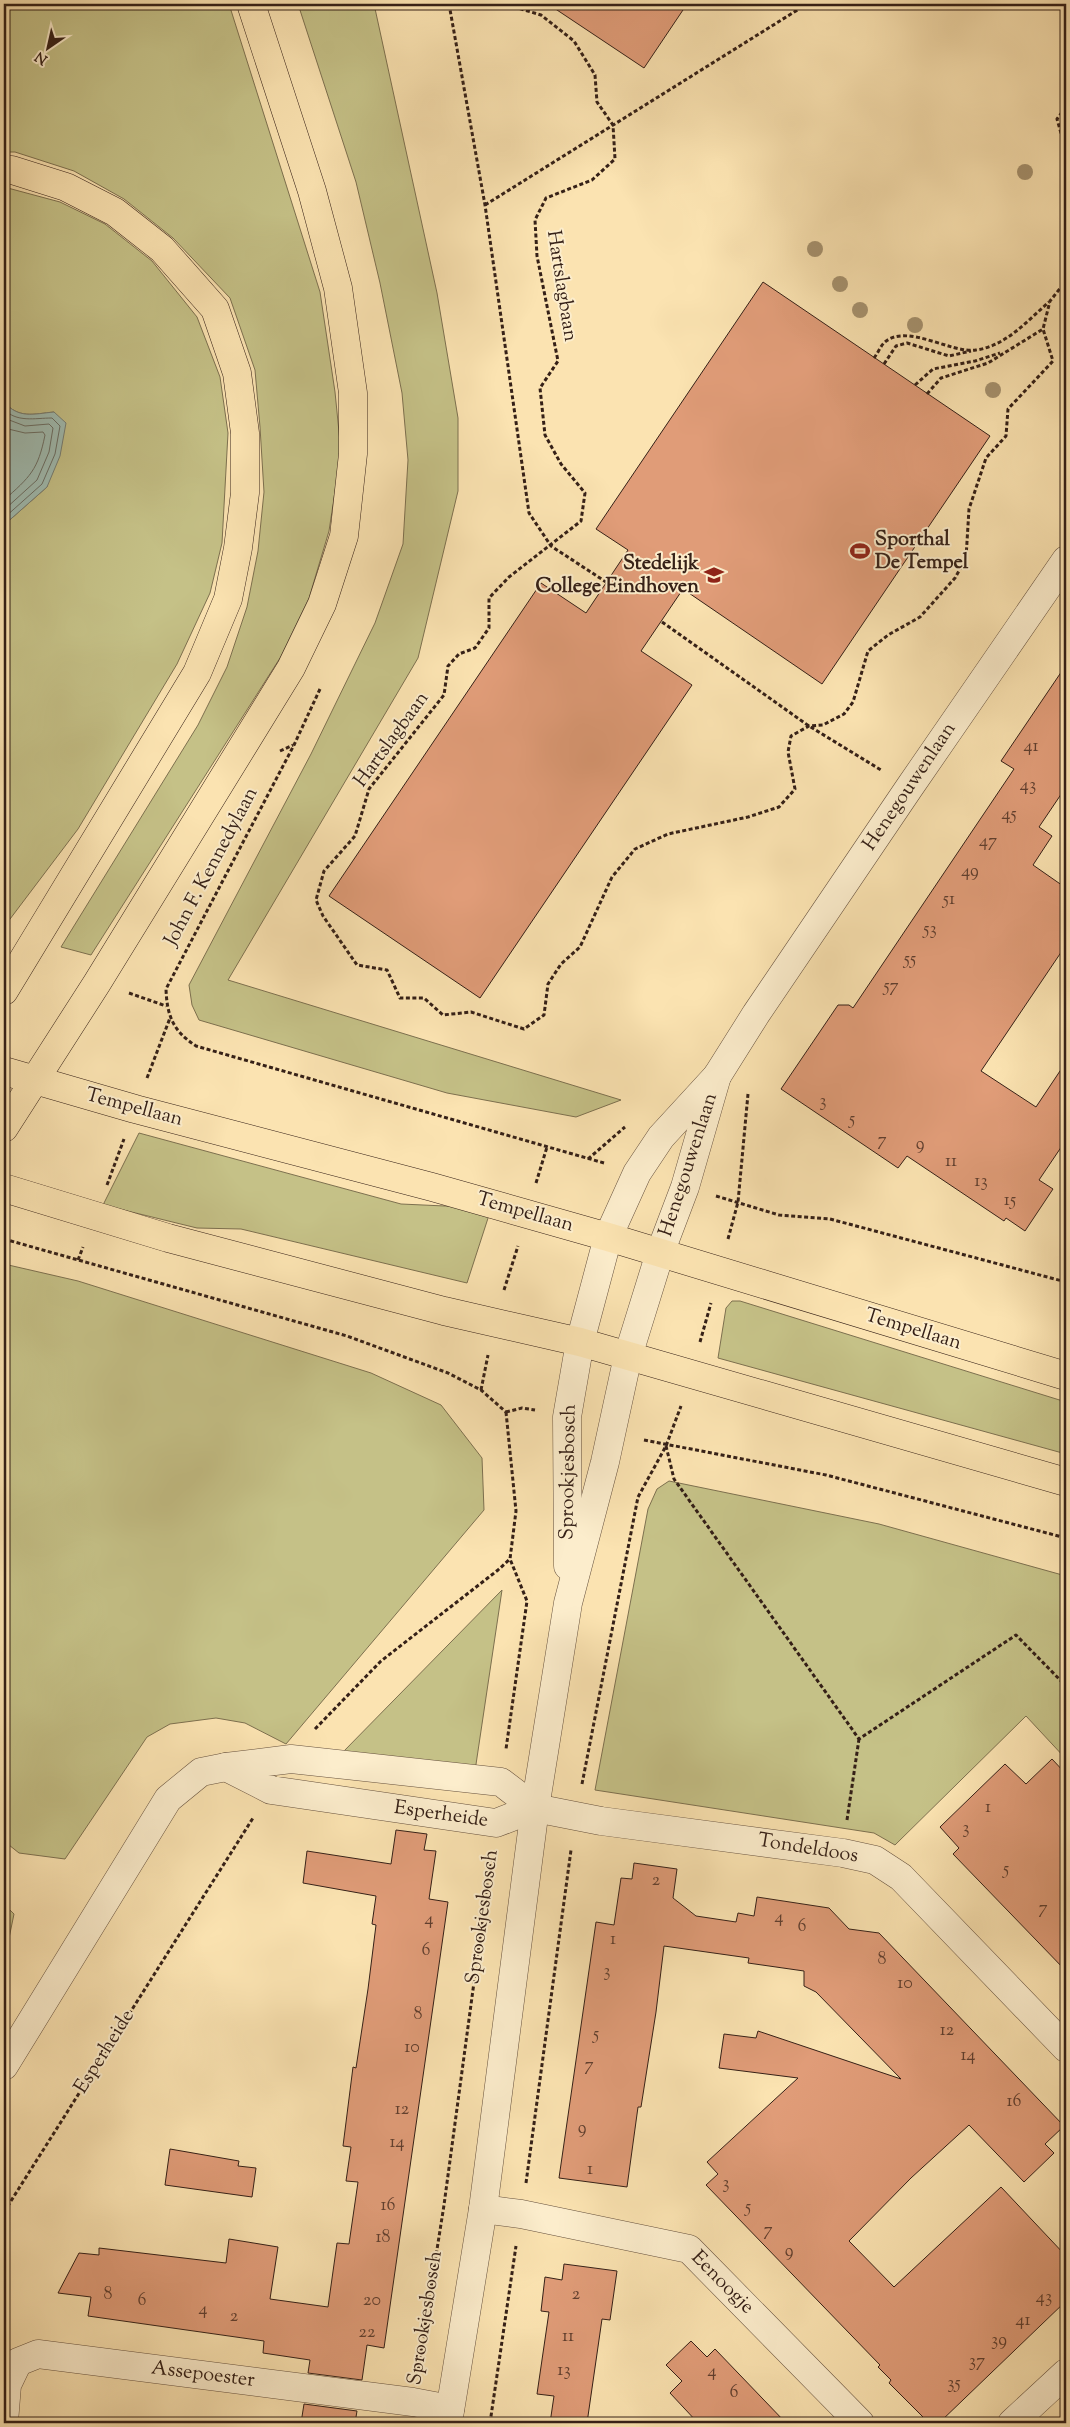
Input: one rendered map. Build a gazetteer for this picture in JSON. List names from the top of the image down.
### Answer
{
  "streets": {
    "main road": ["Tempellaan"],
    "street": [
      "Henegouwenlaan",
      "Sprookjesbosch",
      "Esperheide",
      "Tondeldoos",
      "Eenoogje",
      "Assepoester"
    ],
    "path": ["Hartslagbaan", "John F. Kennedylaan"]
  },
  "crossings": [
    ["Henegouwenlaan", "Tempellaan"],
    ["Henegouwenlaan", "Sprookjesbosch"],
    ["Sprookjesbosch", "Esperheide"],
    ["Sprookjesbosch", "Tondeldoos"],
    ["Sprookjesbosch", "Eenoogje"],
    ["Sprookjesbosch", "Assepoester"],
    ["Esperheide", "Tondeldoos"]
  ],
  "places": {
    "sports": ["Sporthal De Tempel"],
    "school or university": ["Stedelijk College Eindhoven"]
  },
  "house_numbers": [
    "41",
    "43",
    "45",
    "47",
    "49",
    "51",
    "53",
    "55",
    "57",
    "3",
    "5",
    "7",
    "9",
    "11",
    "13",
    "15",
    "1",
    "3",
    "5",
    "2",
    "7",
    "4",
    "4",
    "6",
    "1",
    "6",
    "8",
    "3",
    "10",
    "8",
    "12",
    "5",
    "10",
    "14",
    "7",
    "16",
    "12",
    "9",
    "14",
    "1",
    "3",
    "16",
    "5",
    "7",
    "18",
    "9",
    "8",
    "2",
    "43",
    "6",
    "20",
    "4",
    "2",
    "41",
    "22",
    "11",
    "39",
    "37",
    "13",
    "4",
    "35",
    "6"
  ],
  "north": "bottom left"
}
